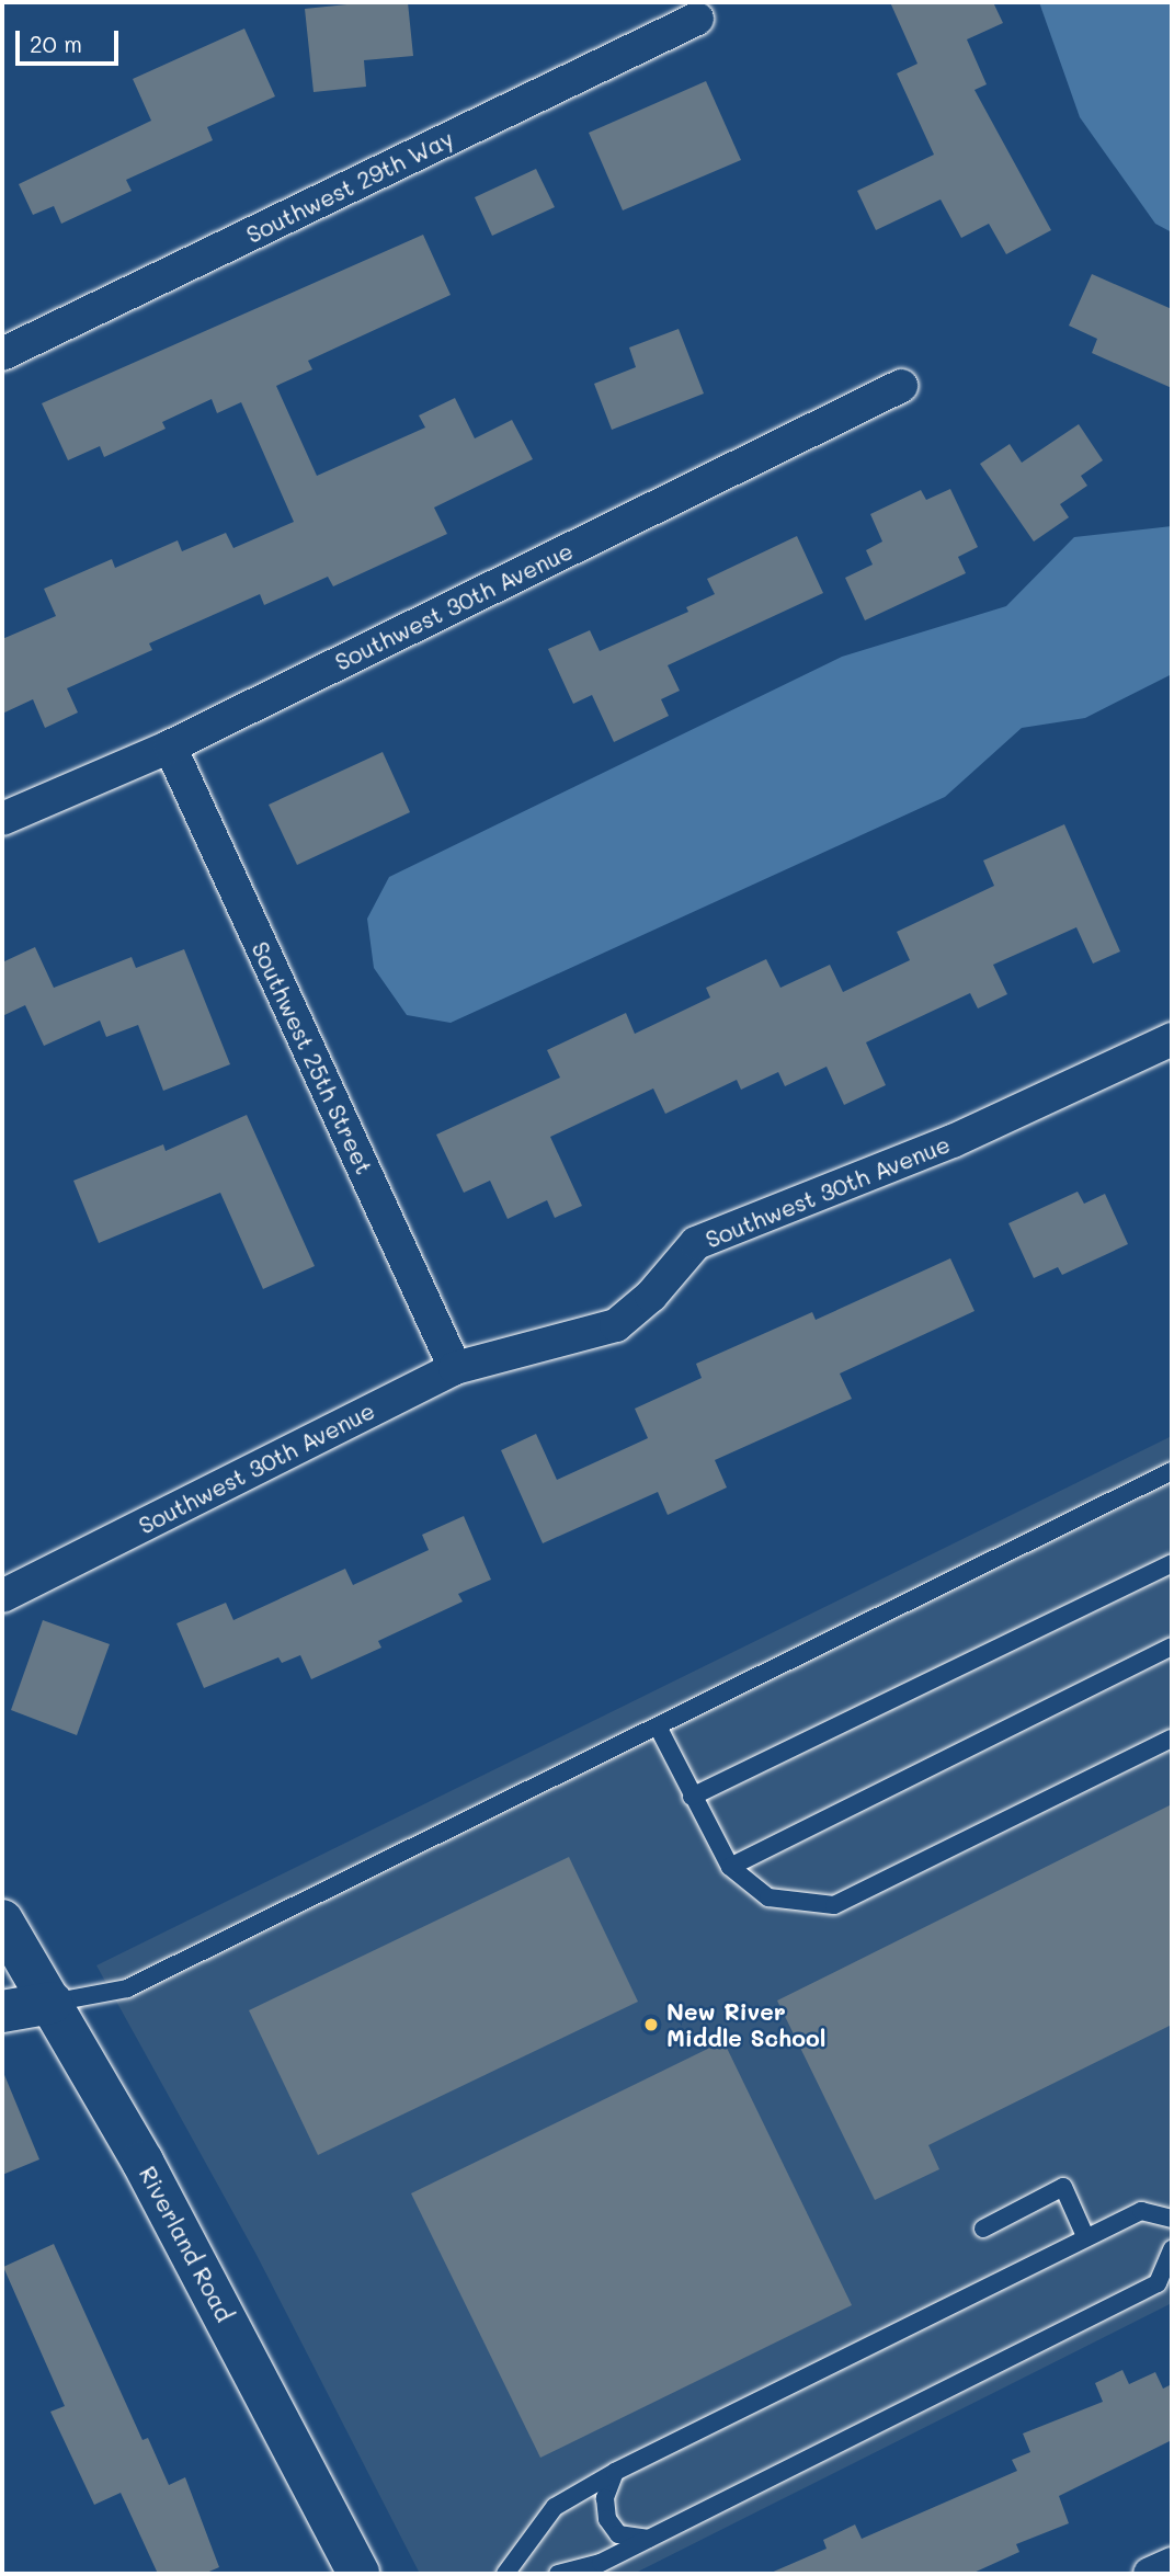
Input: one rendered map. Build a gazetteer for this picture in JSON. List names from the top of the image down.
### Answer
{
  "streets": {
    "street": [
      "Southwest 29th Way",
      "Southwest 30th Avenue",
      "Southwest 25th Street",
      "Riverland Road"
    ]
  },
  "crossings": [
    ["Southwest 30th Avenue", "Southwest 25th Street"]
  ],
  "places": ["New River Middle School"],
  "scale_bar": "20 m"
}
